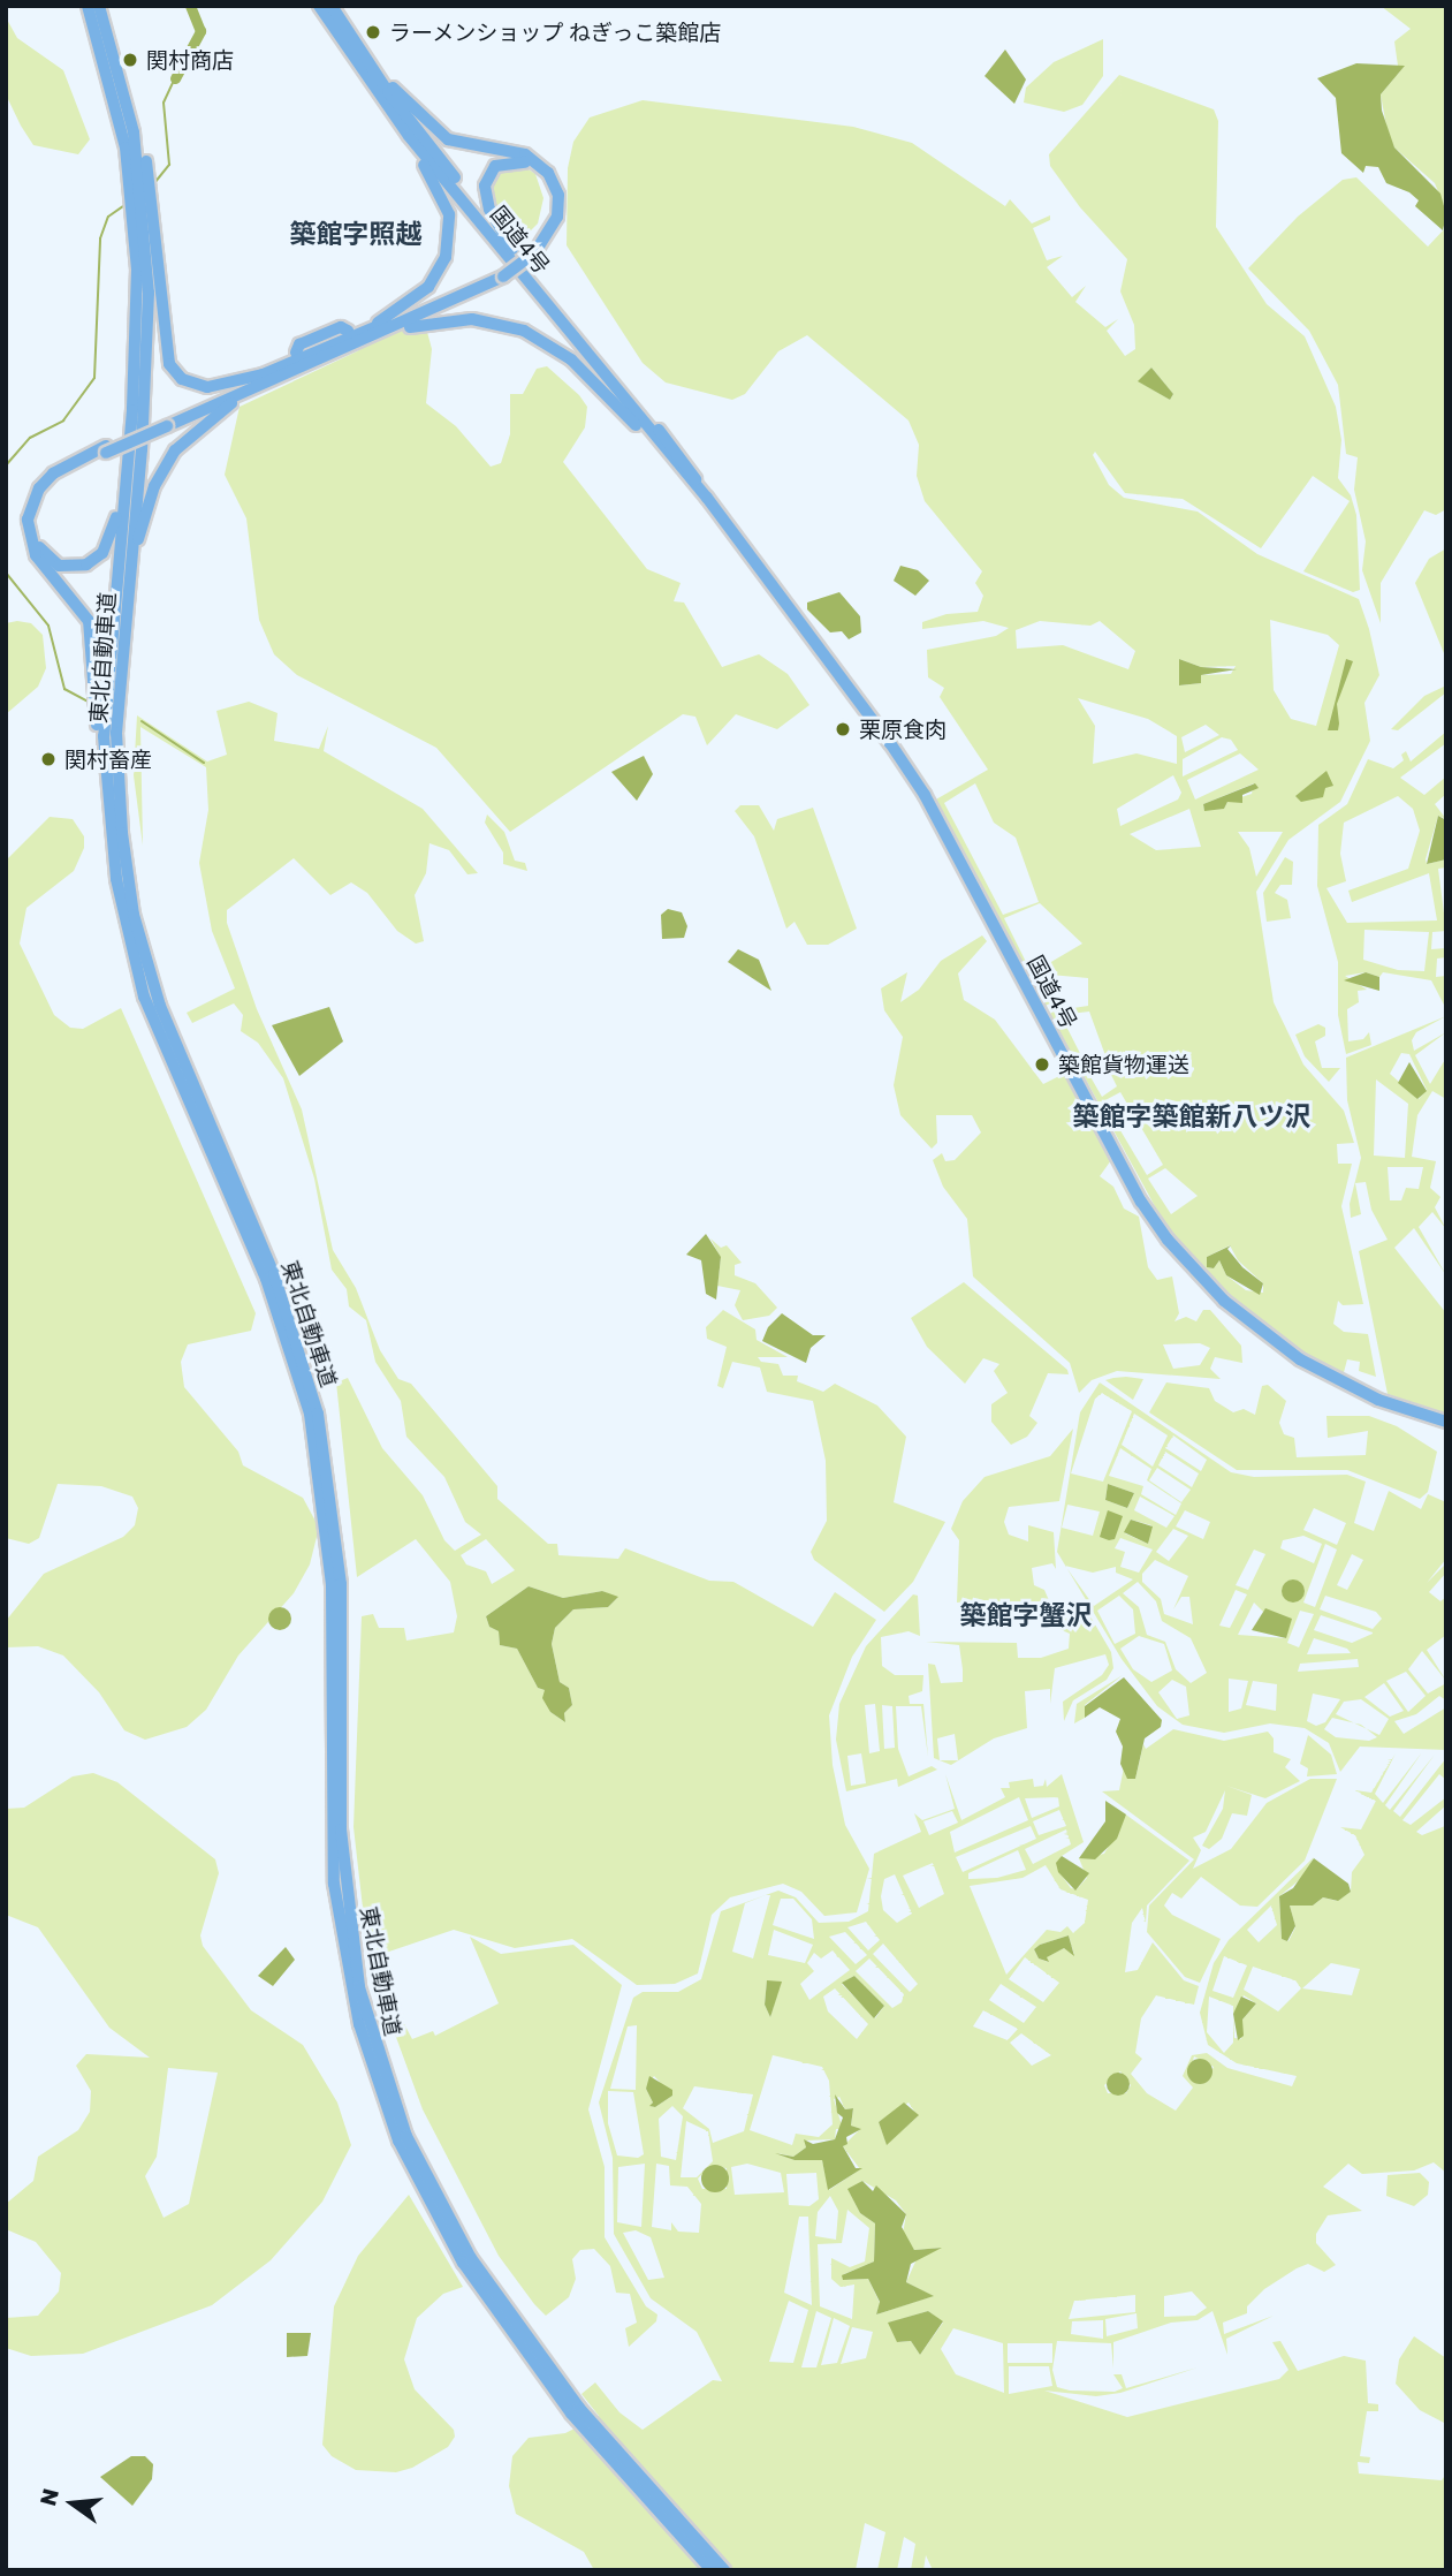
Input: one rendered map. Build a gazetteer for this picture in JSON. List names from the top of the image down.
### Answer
{
  "streets": {
    "highway": ["国道4号", "東北自動車道"]
  },
  "districts": ["築館字照越", "築館字築館新八ツ沢", "築館字蟹沢"],
  "places": [
    "ラーメンショップ ねぎっこ築館店",
    "関村商店",
    "栗原食肉",
    "関村畜産",
    "築館貨物運送"
  ],
  "north": "left"
}
